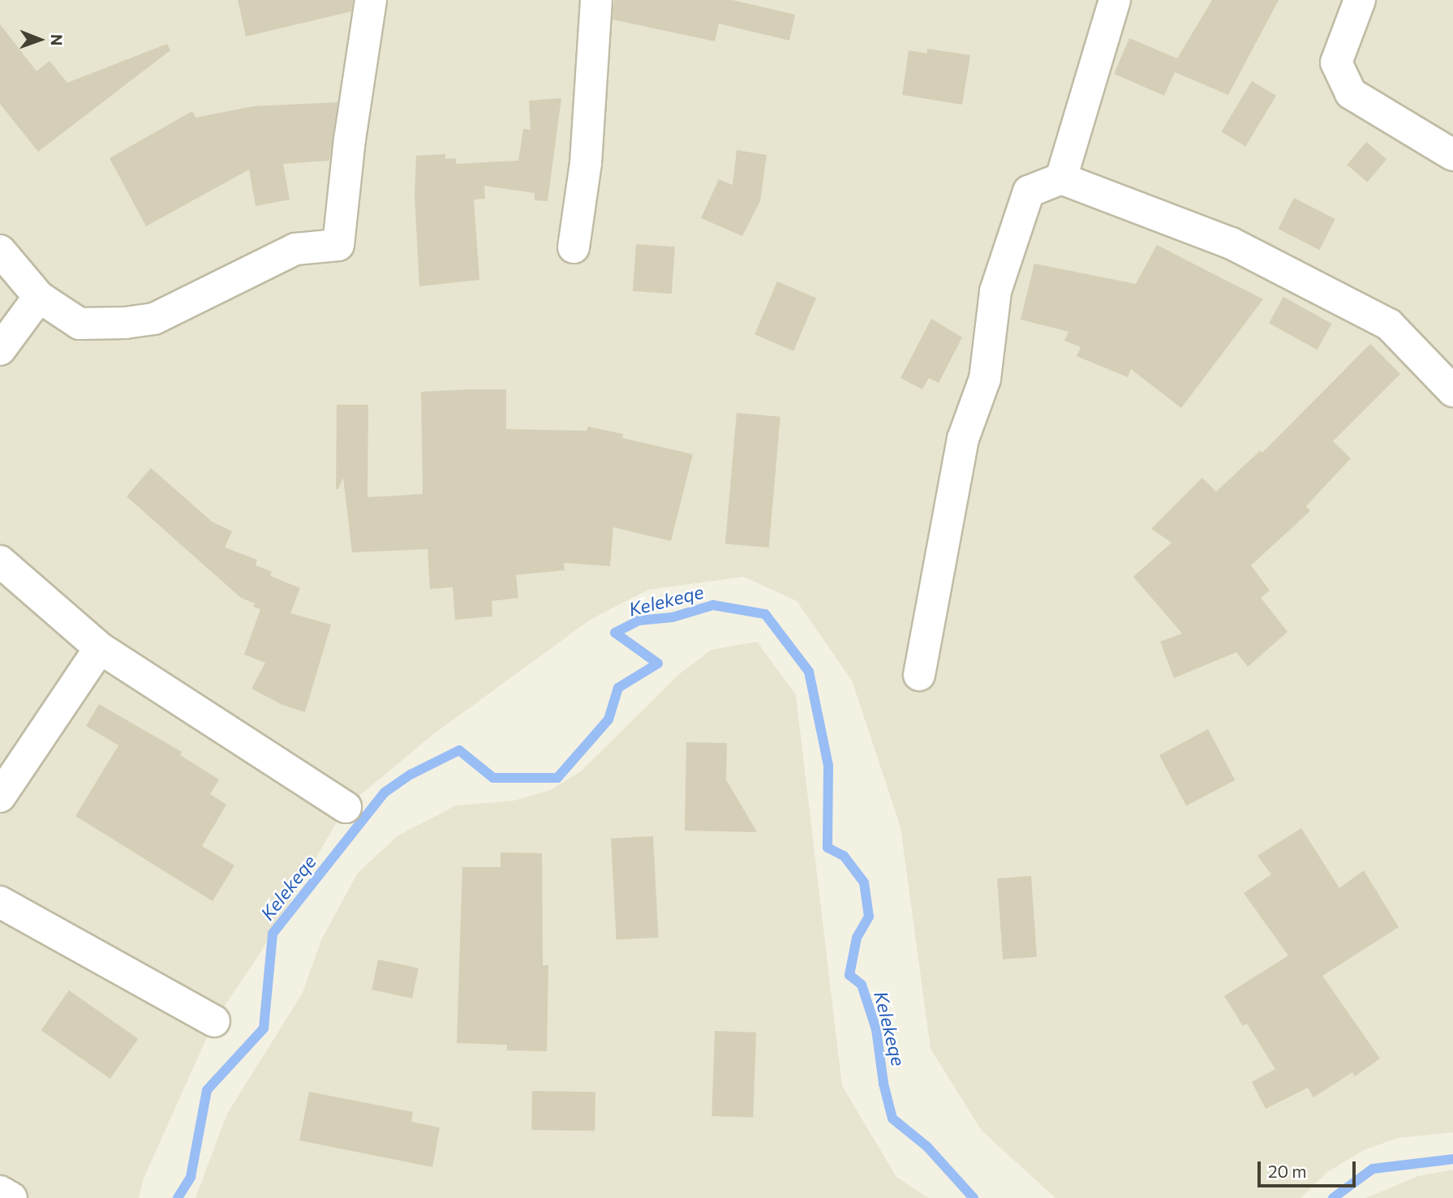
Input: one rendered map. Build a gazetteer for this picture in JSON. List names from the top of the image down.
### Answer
{
  "water": ["Kelekeqe"],
  "scale_bar": "20 m",
  "north": "right"
}
